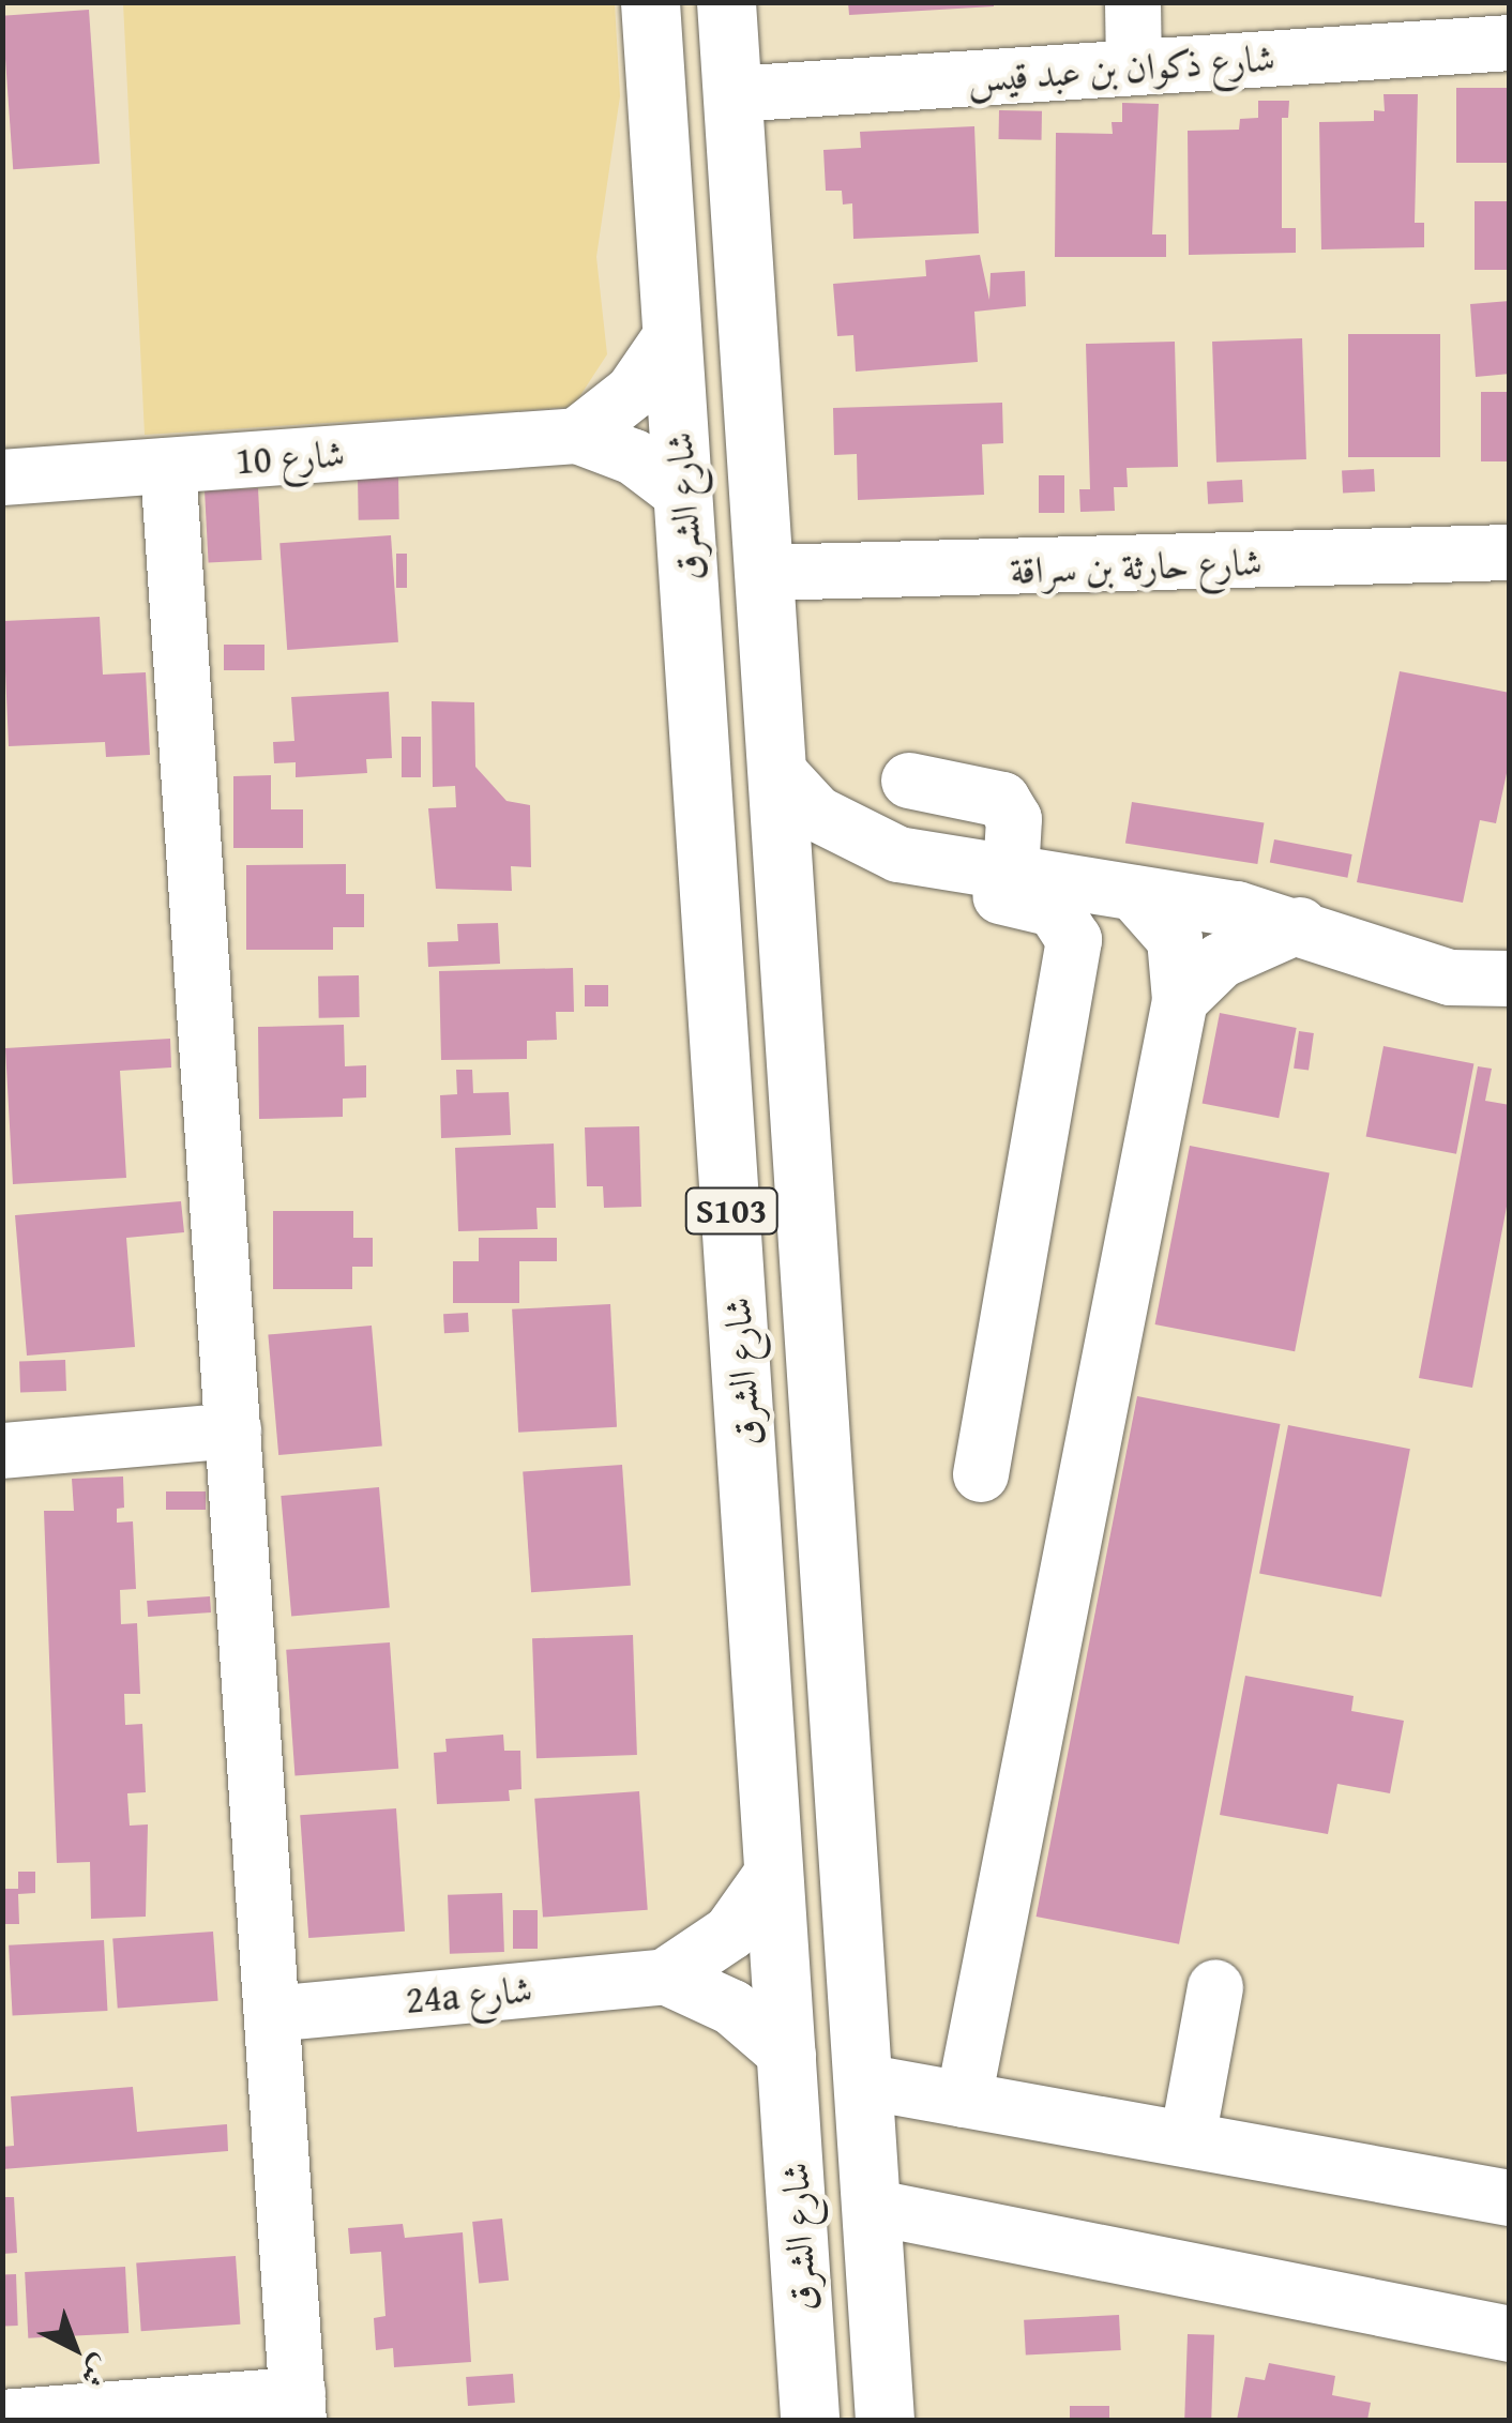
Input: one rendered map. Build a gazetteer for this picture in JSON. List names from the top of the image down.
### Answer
{
  "streets": {
    "main road": ["شارع الشرق", "S103"],
    "street": [
      "شارع ذكوان بن عبد قيس",
      "شارع 10",
      "شارع حارثة بن سراقة",
      "24a شارع"
    ]
  },
  "crossings": [
    ["شارع ذكوان بن عبد قيس", "شارع الشرق"],
    ["شارع 10", "شارع الشرق"],
    ["شارع الشرق", "شارع حارثة بن سراقة"],
    ["شارع الشرق", "24a شارع"]
  ],
  "north": "bottom right"
}
